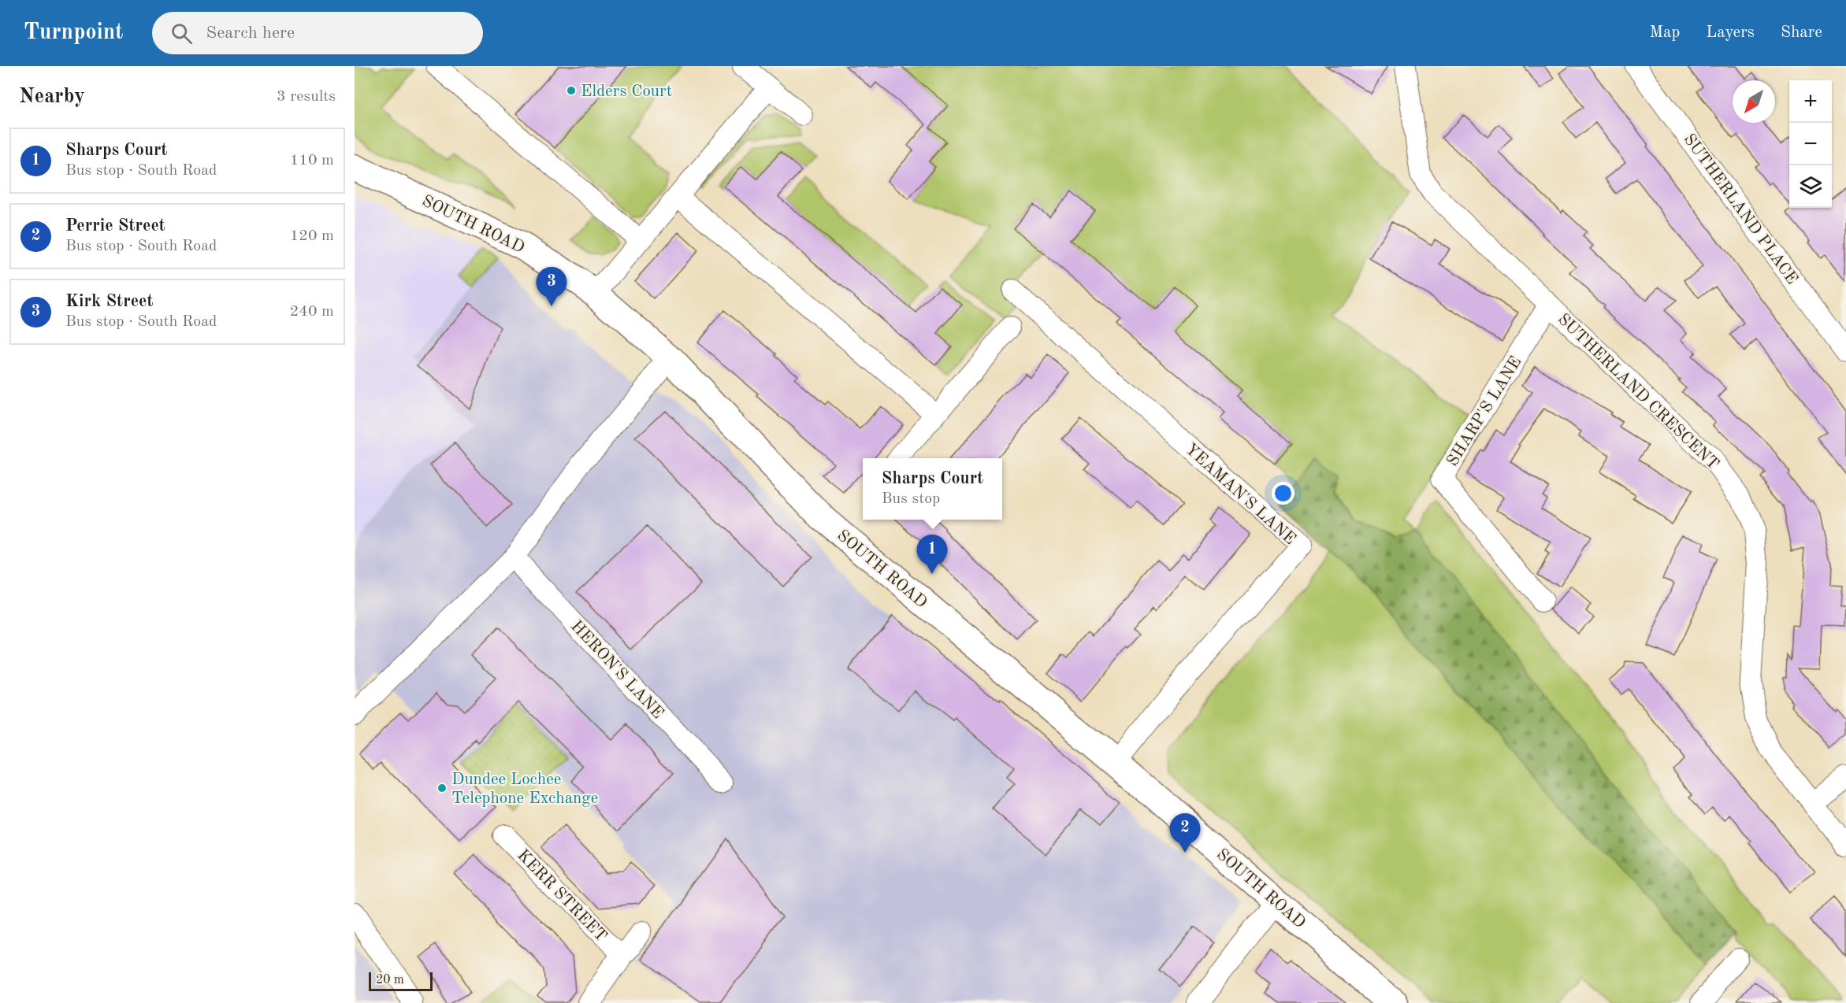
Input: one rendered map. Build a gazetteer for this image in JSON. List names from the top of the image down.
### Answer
{
  "streets": {
    "street": [
      "SUTHERLAND PLACE",
      "SOUTH ROAD",
      "SUTHERLAND CRESCENT",
      "SHARP'S LANE",
      "YEAMAN'S LANE",
      "HERON'S LANE",
      "KERR STREET"
    ]
  },
  "crossings": [
    ["SOUTH ROAD", "YEAMAN'S LANE"],
    ["SUTHERLAND CRESCENT", "SHARP'S LANE"]
  ],
  "places": ["Elders Court", "Dundee Lochee Telephone Exchange"],
  "scale_bar": "20 m",
  "north": "bottom left",
  "page": {
    "header": "Turnpoint",
    "search": "Search here",
    "nav": ["Map", "Layers", "Share"],
    "heading": ["Nearby", "3 results"],
    "map_buttons": ["+", "−"],
    "list": [
      {
        "mark": "1",
        "name": "Sharps Court",
        "note": "Bus stop · South Road",
        "value": "110 m"
      },
      {
        "mark": "2",
        "name": "Perrie Street",
        "note": "Bus stop · South Road",
        "value": "120 m"
      },
      {
        "mark": "3",
        "name": "Kirk Street",
        "note": "Bus stop · South Road",
        "value": "240 m"
      }
    ],
    "pins": ["3", "1", "2"],
    "popup": ["Sharps Court", "Bus stop"],
    "scale": "20 m"
  }
}
